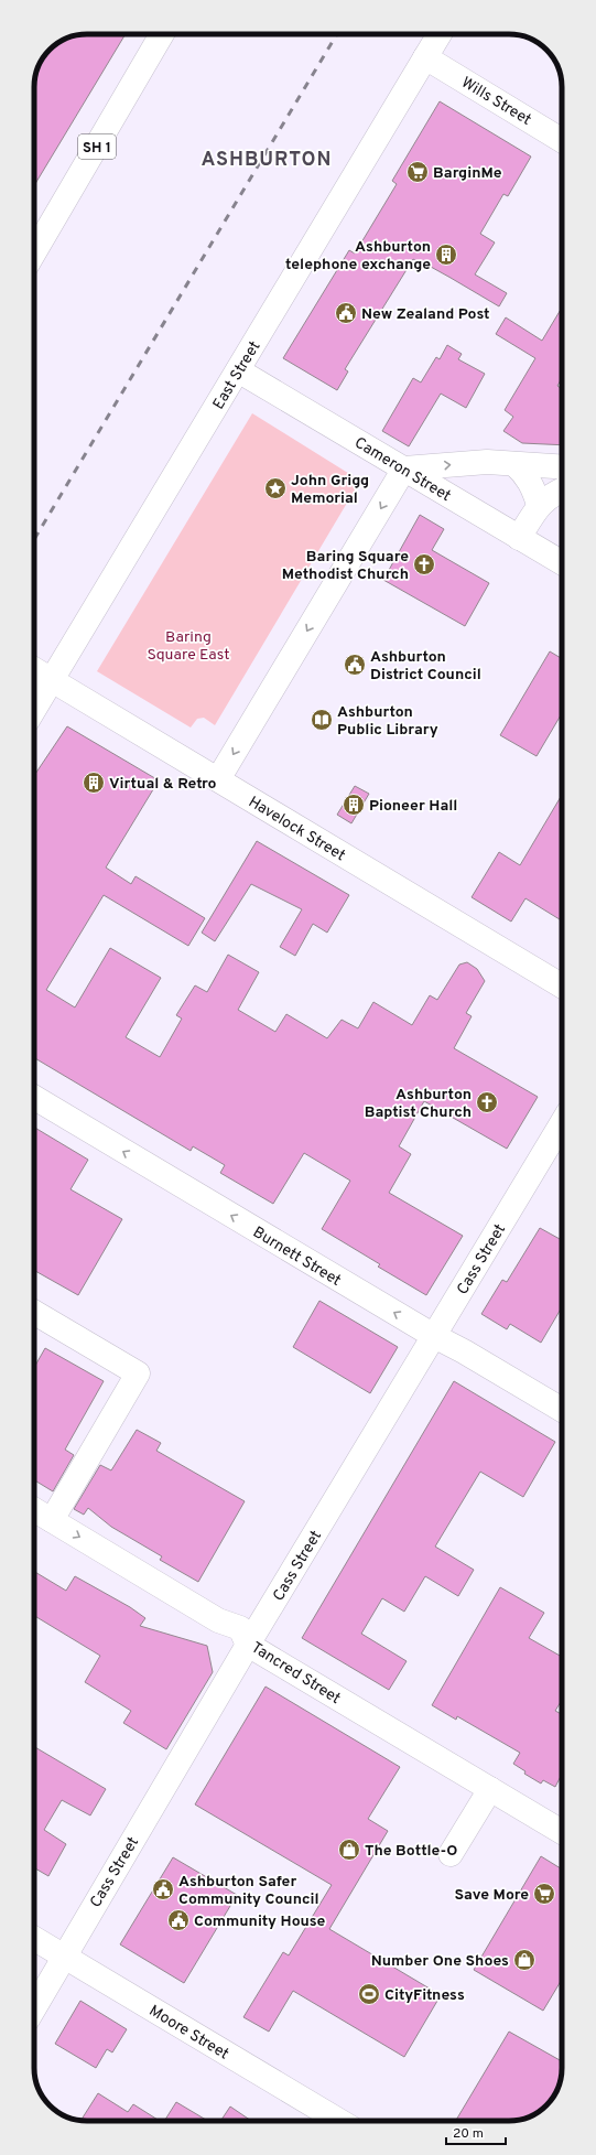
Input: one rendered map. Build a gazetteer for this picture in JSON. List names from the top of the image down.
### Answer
{
  "streets": {
    "main road": [
      "Wills Street",
      "SH 1",
      "East Street",
      "Cameron Street",
      "Havelock Street",
      "Burnett Street",
      "Cass Street",
      "Tancred Street",
      "Moore Street"
    ]
  },
  "crossings": [
    ["Wills Street", "East Street"],
    ["East Street", "Cameron Street"],
    ["East Street", "Havelock Street"],
    ["Burnett Street", "Cass Street"],
    ["Cass Street", "Tancred Street"],
    ["Cass Street", "Moore Street"]
  ],
  "one_way": ["Burnett Street", "Tancred Street"],
  "districts": ["ASHBURTON"],
  "parks": ["Baring Square East"],
  "places": {
    "supermarket": ["BarginMe", "Save More"],
    "building": ["Ashburton telephone exchange", "Virtual & Retro", "Pioneer Hall"],
    "public building": [
      "New Zealand Post",
      "Ashburton District Council",
      "Ashburton Safer Community Council",
      "Community House"
    ],
    "place": ["John Grigg Memorial"],
    "church": ["Baring Square Methodist Church", "Ashburton Baptist Church"],
    "library": ["Ashburton Public Library"],
    "shop": ["The Bottle-O", "Number One Shoes"],
    "sports": ["CityFitness"]
  },
  "scale_bar": "20 m"
}
